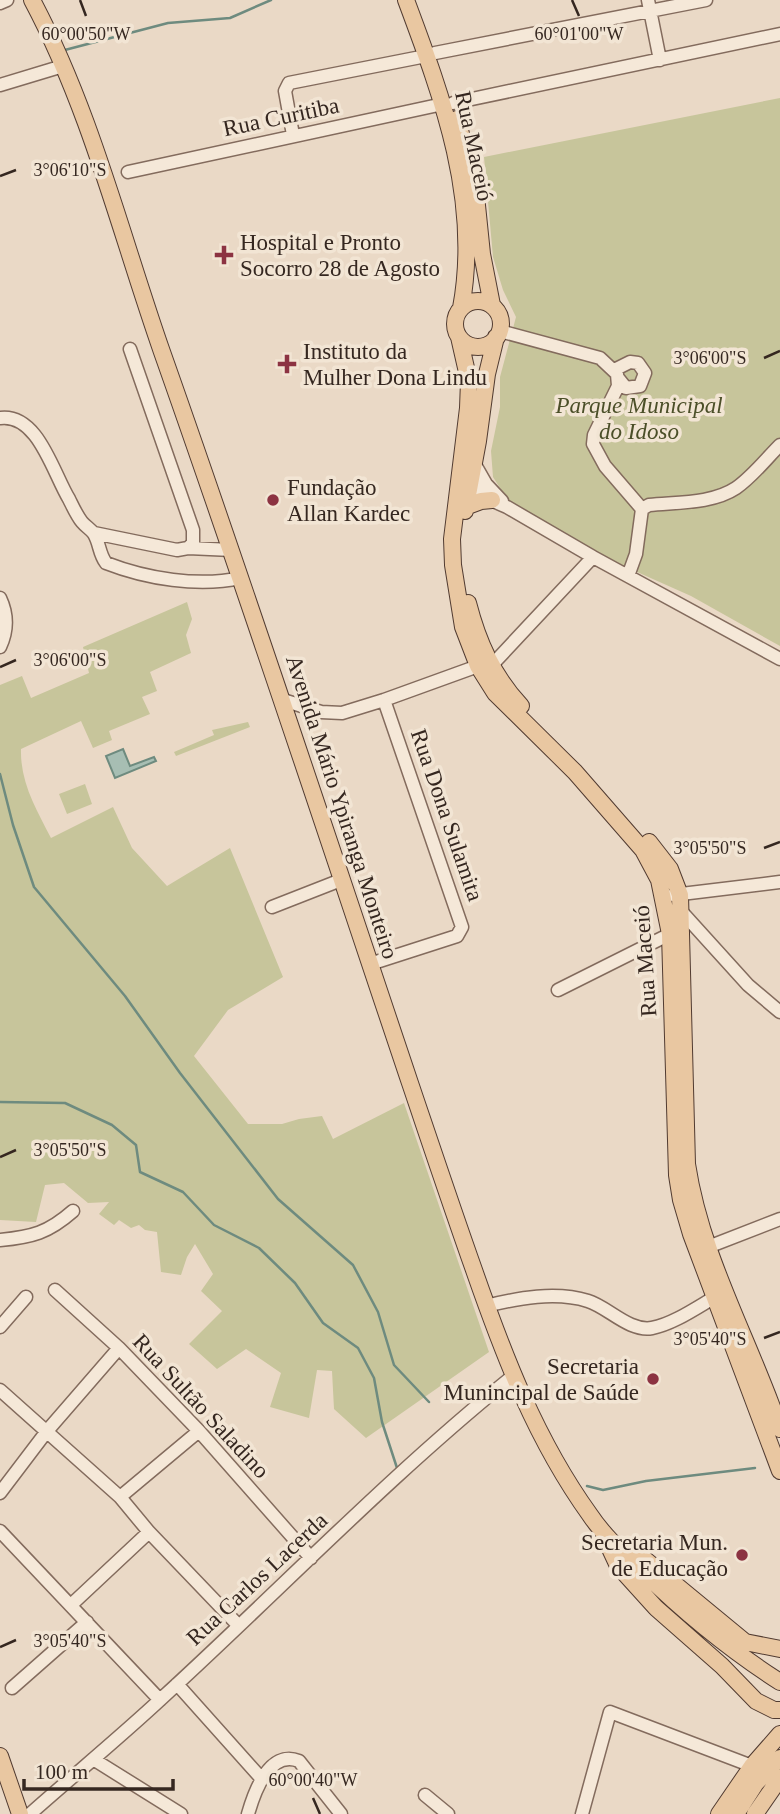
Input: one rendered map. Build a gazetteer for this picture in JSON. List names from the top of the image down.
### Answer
{
  "streets": {
    "main road": ["Rua Maceió", "Avenida Mário Ypiranga Monteiro"],
    "street": [
      "Rua Curitiba",
      "Rua Dona Sulamita",
      "Rua Sultão Saladino",
      "Rua Carlos Lacerda"
    ]
  },
  "crossings": [
    ["Rua Curitiba", "Rua Maceió"],
    ["Avenida Mário Ypiranga Monteiro", "Rua Dona Sulamita"],
    ["Avenida Mário Ypiranga Monteiro", "Rua Carlos Lacerda"],
    ["Rua Sultão Saladino", "Rua Carlos Lacerda"]
  ],
  "parks": ["Parque Municipal do Idoso"],
  "places": {
    "health": ["Hospital e Pronto Socorro 28 de Agosto", "Instituto da Mulher Dona Lindu"],
    "other": ["Fundação Allan Kardec", "Secretaria Munincipal de Saúde", "Secretaria Mun. de Educação"]
  },
  "scale_bar": "100 m",
  "coordinates": [
    "60°00'50\"W",
    "60°01'00\"W",
    "3°06'10\"S",
    "3°06'00\"S",
    "3°05'50\"S",
    "3°05'40\"S",
    "60°00'40\"W"
  ]
}
